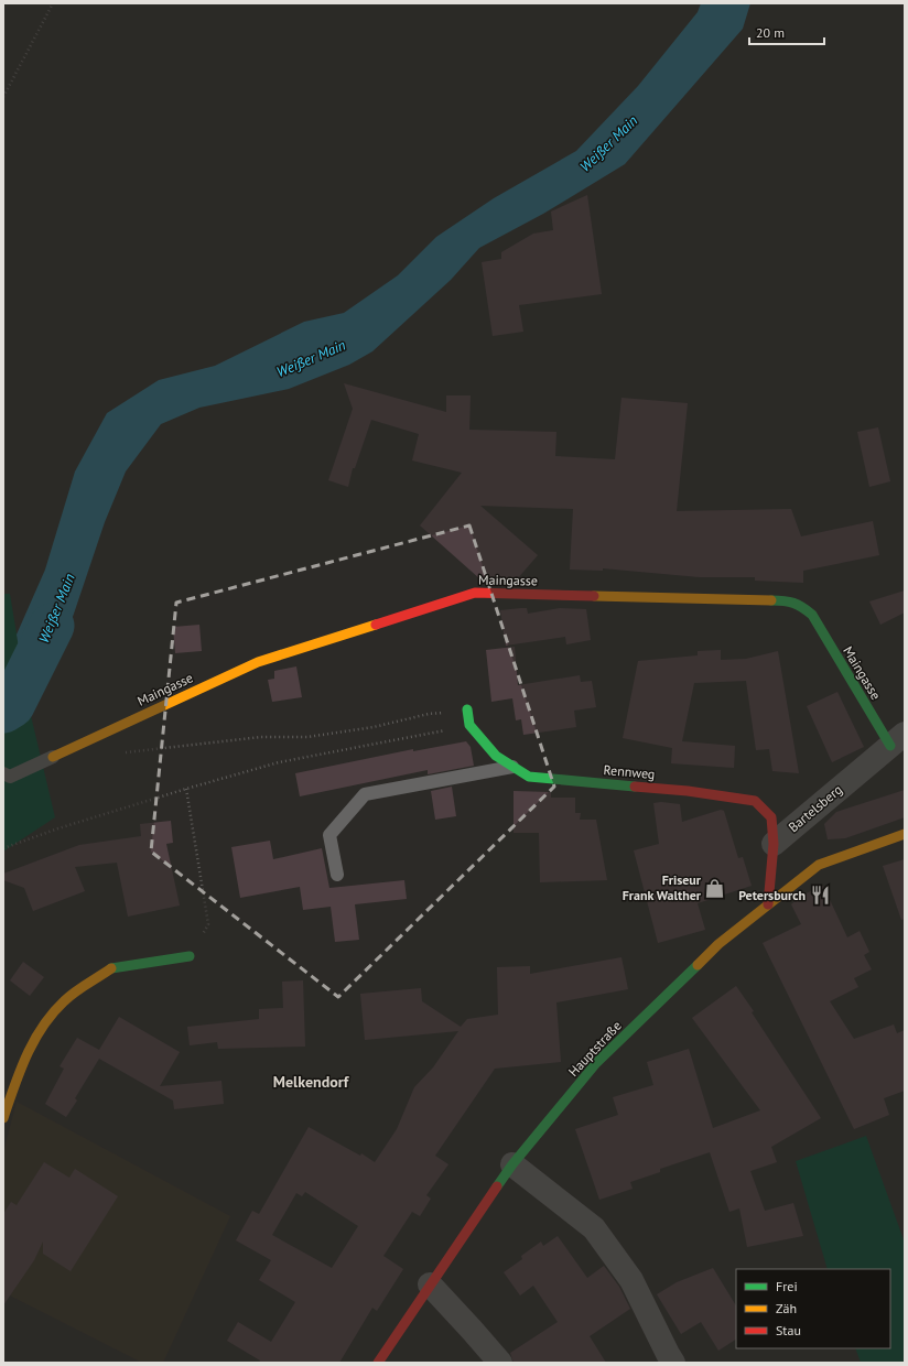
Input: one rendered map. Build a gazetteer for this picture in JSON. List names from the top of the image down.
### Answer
{
  "streets": {
    "street": [
      "Maingasse",
      "Rennweg",
      "Bartelsberg",
      "Hauptstraße"
    ]
  },
  "crossings": [
    ["Maingasse", "Bartelsberg"],
    ["Rennweg", "Bartelsberg"]
  ],
  "districts": ["Melkendorf"],
  "water": ["Weißer Main"],
  "places": {
    "shop": ["Friseur Frank Walther"],
    "restaurant": ["Petersburch"]
  },
  "legend": ["Frei", "Zäh", "Stau"],
  "scale_bar": "20 m"
}
